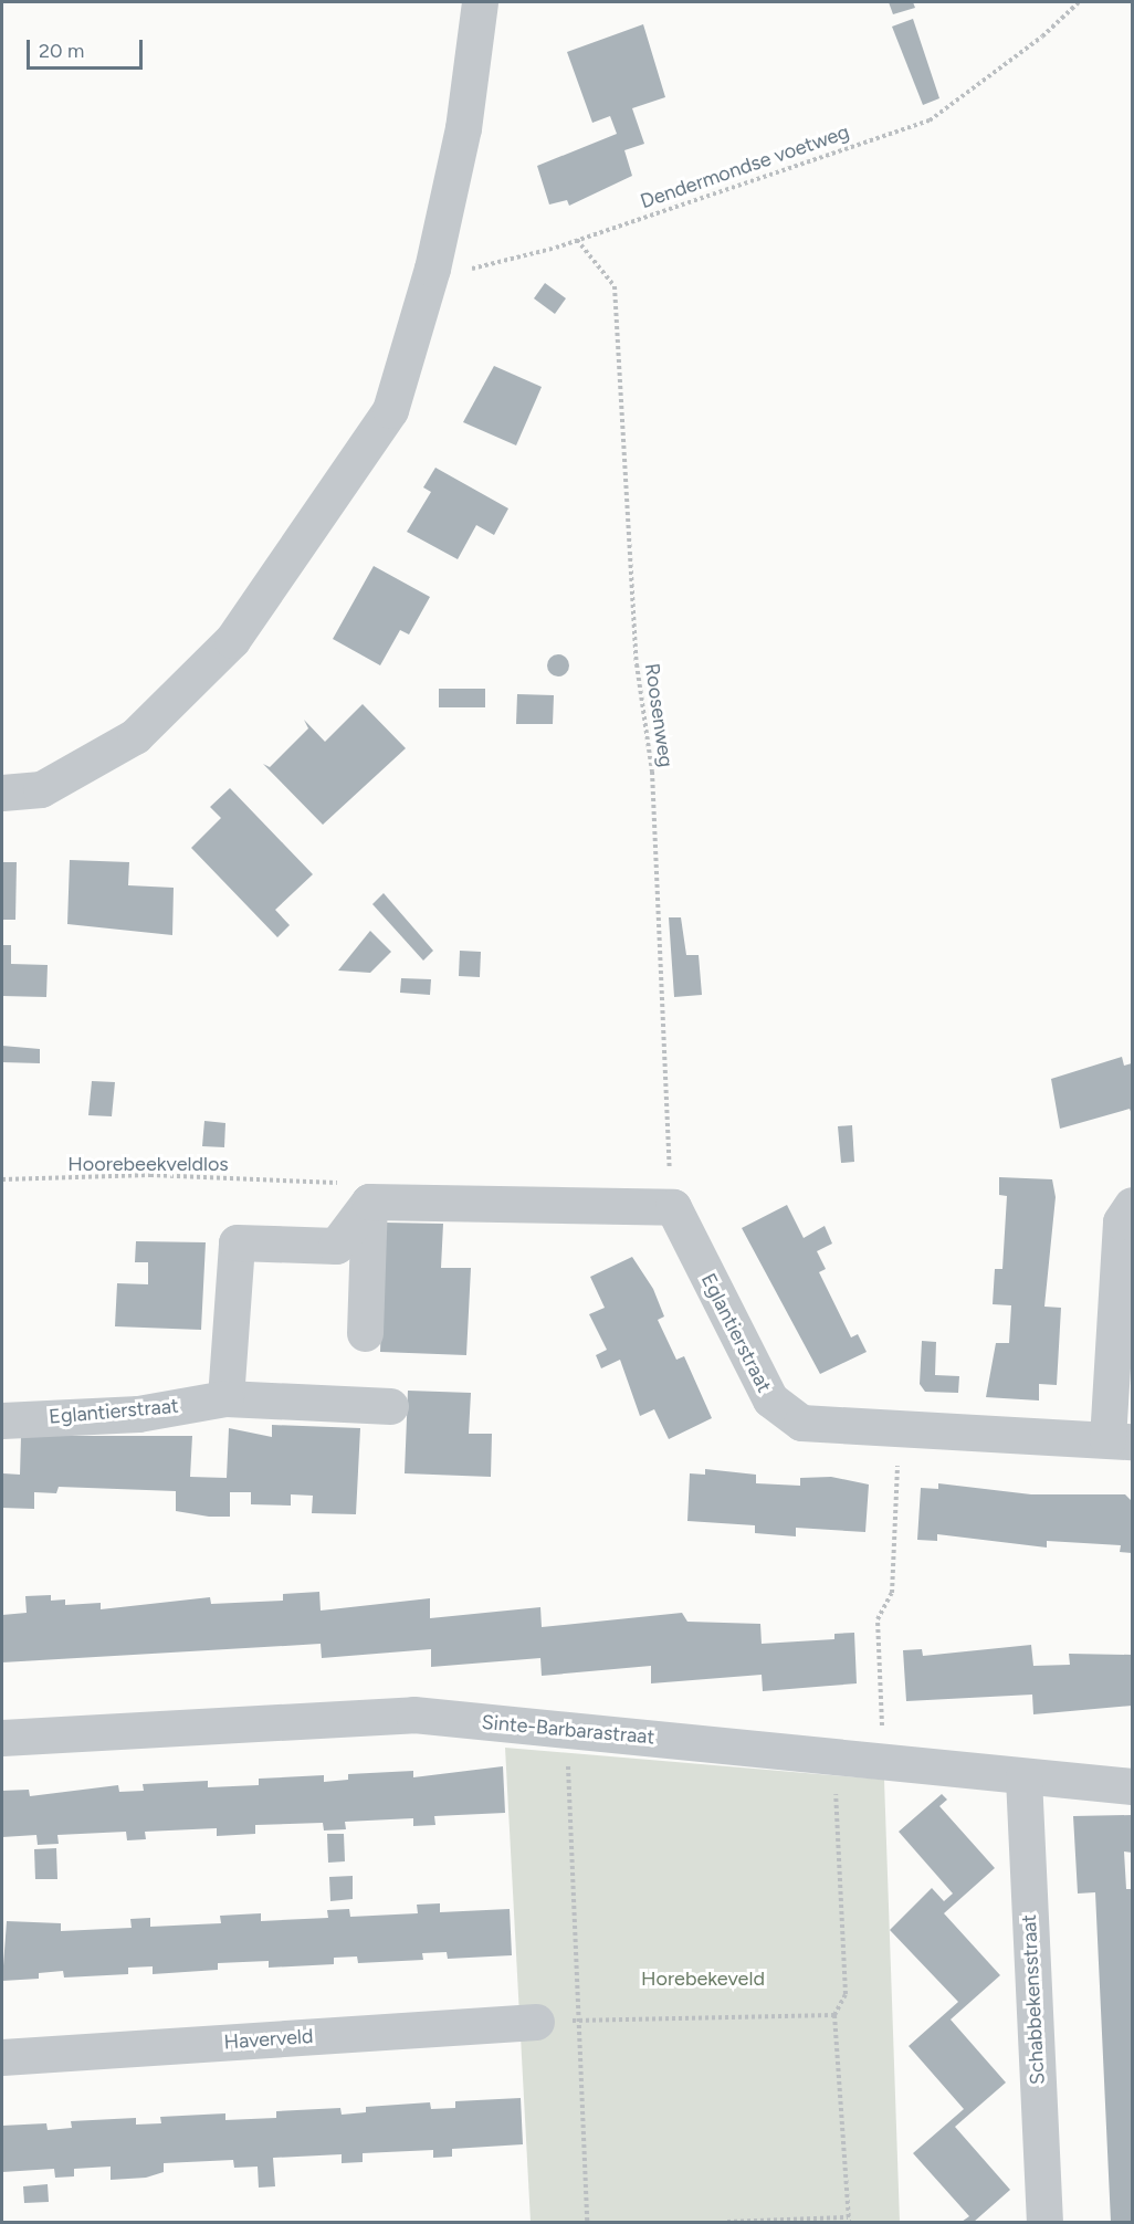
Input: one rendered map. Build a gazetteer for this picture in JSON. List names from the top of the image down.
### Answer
{
  "streets": {
    "street": [
      "Eglantierstraat",
      "Sinte-Barbarastraat",
      "Schabbekensstraat",
      "Haverveld"
    ],
    "path": ["Dendermondse voetweg", "Roosenweg", "Hoorebeekveldlos"]
  },
  "crossings": [
    ["Dendermondse voetweg", "Roosenweg"],
    ["Roosenweg", "Eglantierstraat"],
    ["Sinte-Barbarastraat", "Schabbekensstraat"]
  ],
  "parks": ["Horebekeveld"],
  "scale_bar": "20 m"
}
